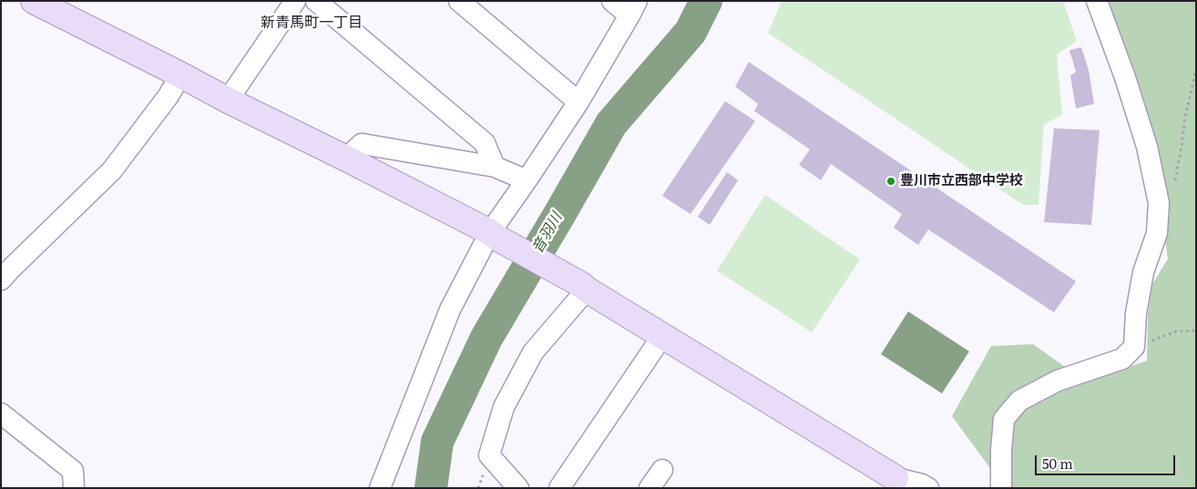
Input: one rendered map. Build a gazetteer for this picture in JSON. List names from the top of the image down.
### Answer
{
  "districts": ["新青馬町一丁目"],
  "water": ["音羽川"],
  "places": ["豊川市立西部中学校"],
  "scale_bar": "50 m"
}
